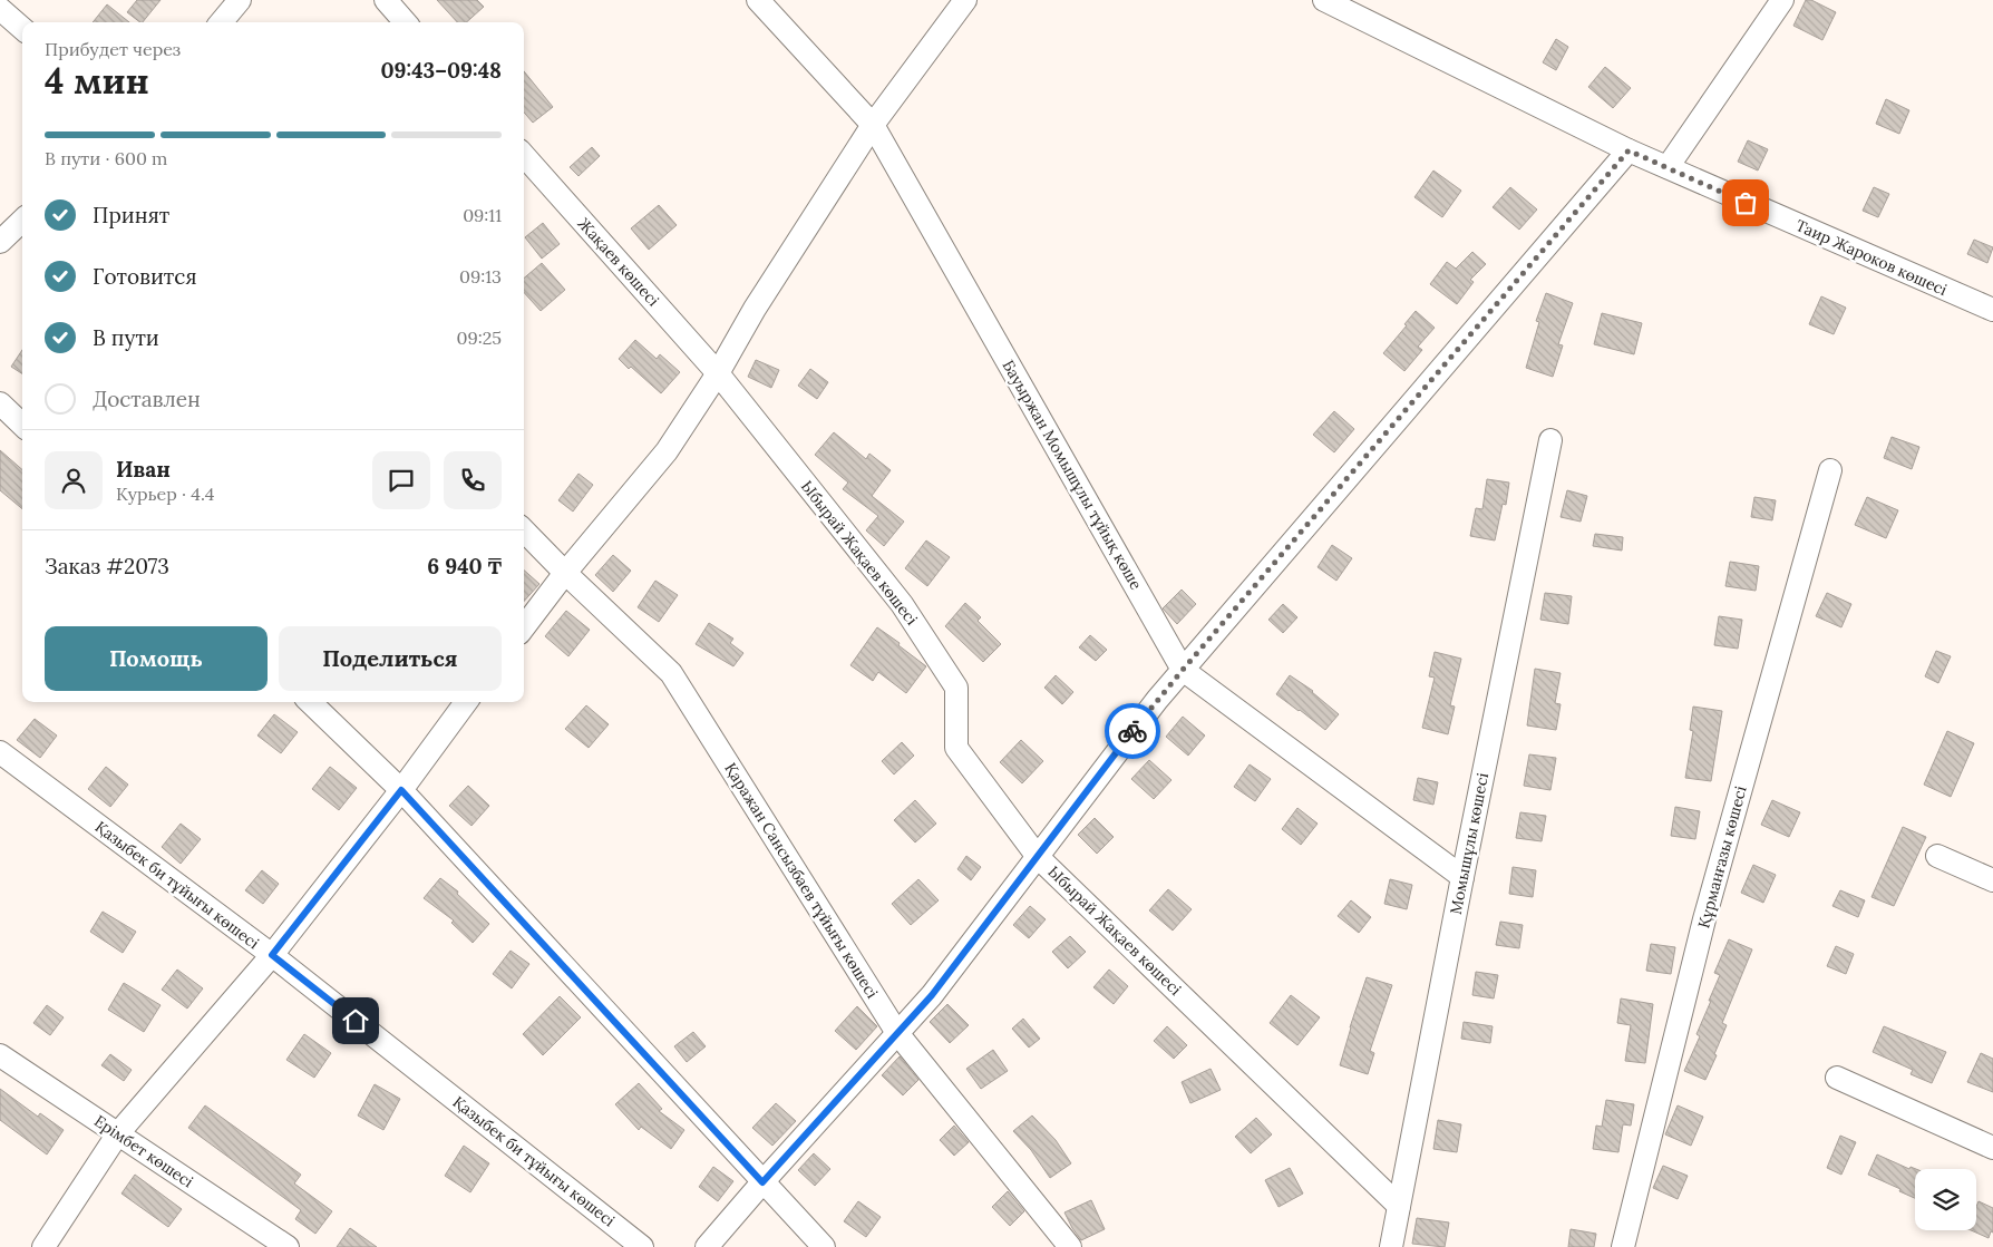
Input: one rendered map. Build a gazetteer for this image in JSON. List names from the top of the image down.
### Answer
{
  "streets": {
    "street": [
      "Таир Жароков көшесі",
      "Жақаев көшесі",
      "Бауыржан Момышұлы тұйық көше",
      "Ыбырай Жақаев көшесі",
      "Момышұлы көшесі",
      "Құрманғазы көшесі",
      "Қаражан Сансызбаев тұйығы көшесі",
      "Қазыбек би тұйығы көшесі",
      "Ерімбет көшесі"
    ]
  },
  "crossings": [
    ["Жақаев көшесі", "Ыбырай Жақаев көшесі"],
    ["Бауыржан Момышұлы тұйық көше", "Момышұлы көшесі"],
    ["Ыбырай Жақаев көшесі", "Момышұлы көшесі"]
  ],
  "page": {
    "heading": ["4 мин", "Прибудет через", "09:43–09:48"],
    "panel": [
      "Иван",
      "Курьер · 4.4",
      "Заказ #2073",
      "6 940 ₸"
    ],
    "bar": "В пути · 600 m",
    "list": [
      ["Принят", "09:11"],
      ["Готовится", "09:13"],
      ["В пути", "09:25"],
      "Доставлен"
    ],
    "buttons": ["Помощь", "Поделиться"]
  }
}
